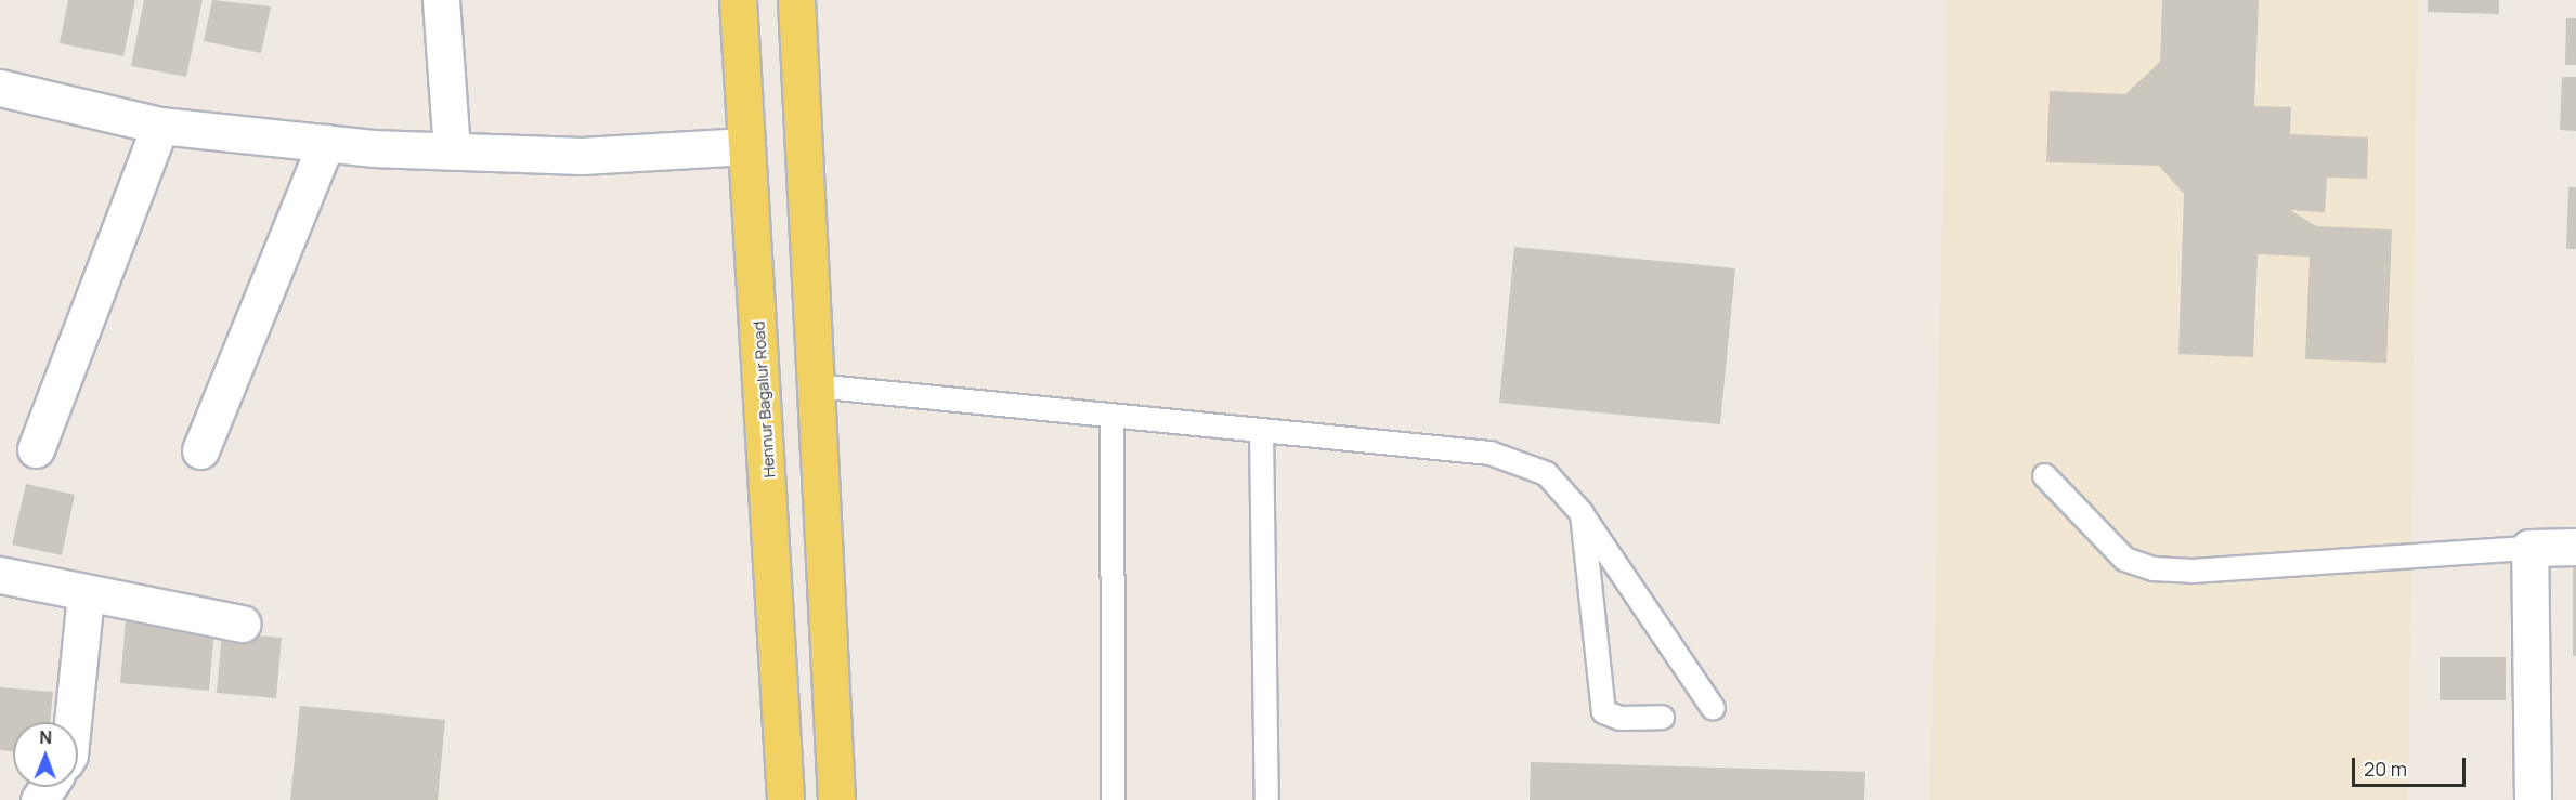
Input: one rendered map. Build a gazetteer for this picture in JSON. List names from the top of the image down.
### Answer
{
  "streets": {
    "main road": ["Hennur Bagalur Road"]
  },
  "scale_bar": "20 m",
  "north": "top"
}
